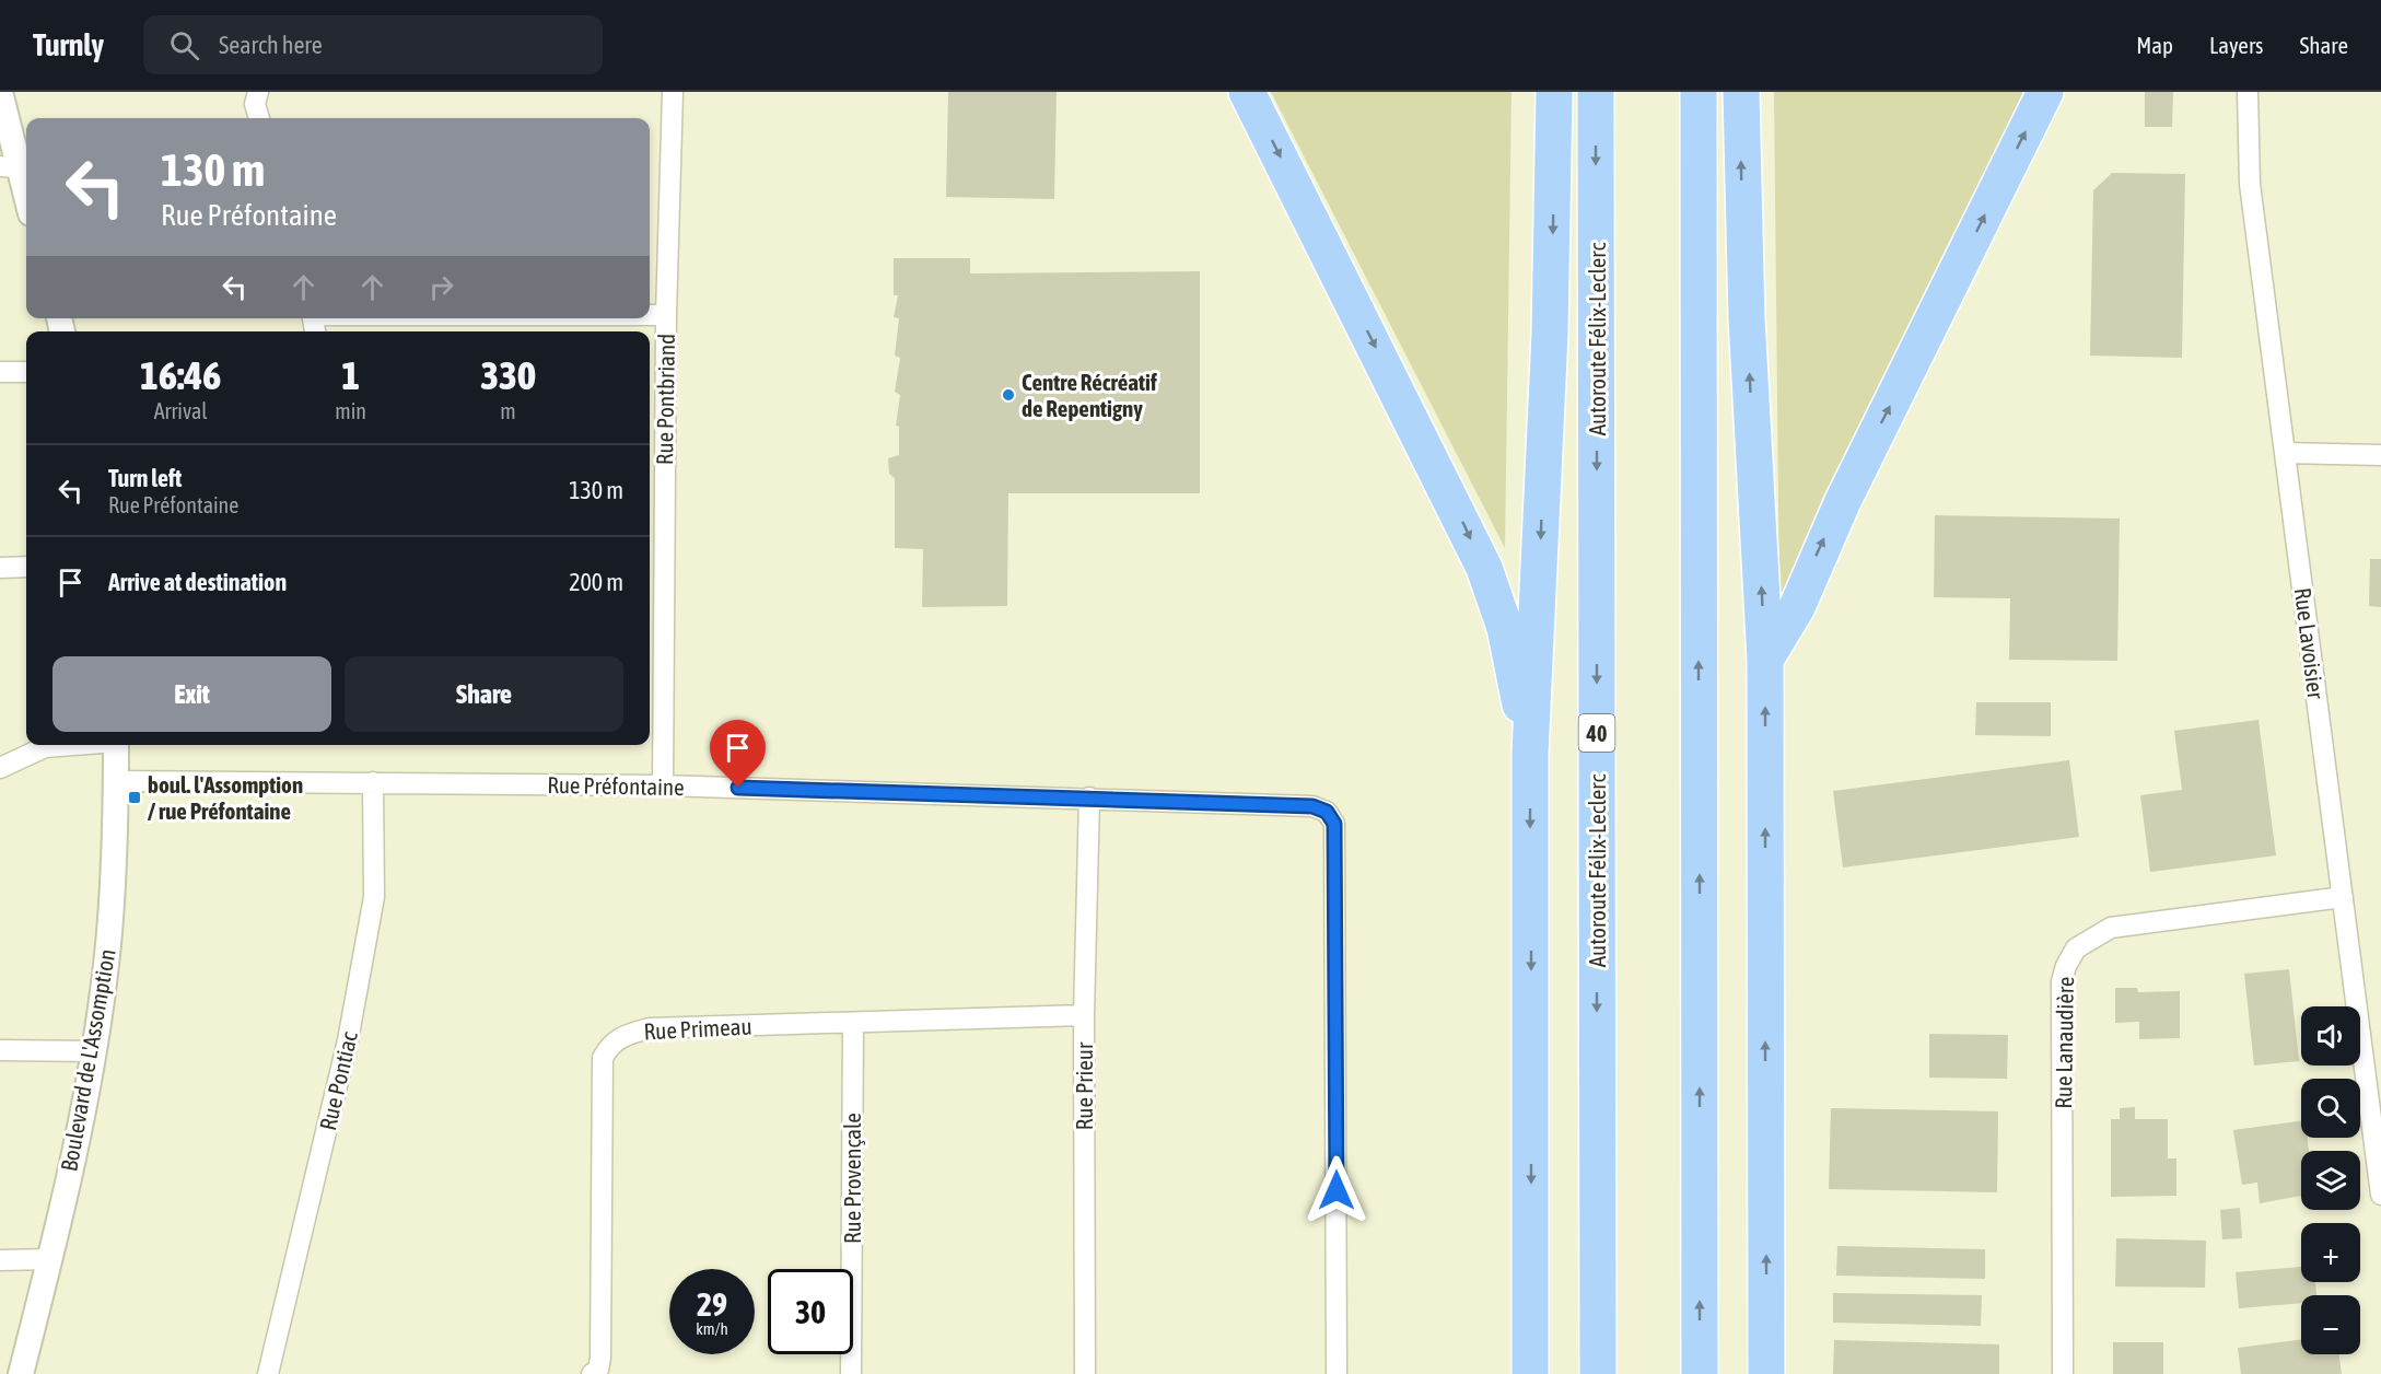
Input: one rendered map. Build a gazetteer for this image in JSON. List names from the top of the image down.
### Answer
{
  "streets": {
    "highway": ["Autoroute Félix-Leclerc", "40"],
    "street": [
      "Rue Pontbriand",
      "Rue Lavoisier",
      "Rue Préfontaine",
      "Rue Primeau",
      "Rue Lanaudière",
      "Boulevard de L'Assomption",
      "Rue Pontiac",
      "Rue Prieur",
      "Rue Provençale"
    ]
  },
  "crossings": [
    ["Rue Pontbriand", "Rue Préfontaine"],
    ["Rue Lavoisier", "Rue Lanaudière"],
    ["Rue Préfontaine", "Boulevard de L'Assomption"],
    ["Rue Préfontaine", "Rue Pontiac"],
    ["Rue Préfontaine", "Rue Prieur"],
    ["Rue Primeau", "Rue Prieur"],
    ["Rue Primeau", "Rue Provençale"]
  ],
  "places": {
    "other": ["Centre Récréatif de Repentigny"],
    "transit": ["boul. l'Assomption / rue Préfontaine"]
  },
  "page": {
    "header": "Turnly",
    "search": "Search here",
    "nav": ["Map", "Layers", "Share"],
    "turn": ["130 m", "Rue Préfontaine"],
    "eta": [
      "16:46",
      "Arrival",
      "1",
      "min",
      "330",
      "m"
    ],
    "list": [
      {
        "name": "Turn left",
        "note": "Rue Préfontaine",
        "value": "130 m"
      },
      {
        "name": "Arrive at destination",
        "value": "200 m"
      }
    ],
    "buttons": ["Exit", "Share"],
    "map_buttons": ["+", "−"],
    "speed": "29 km/h",
    "limit": "30"
  }
}
